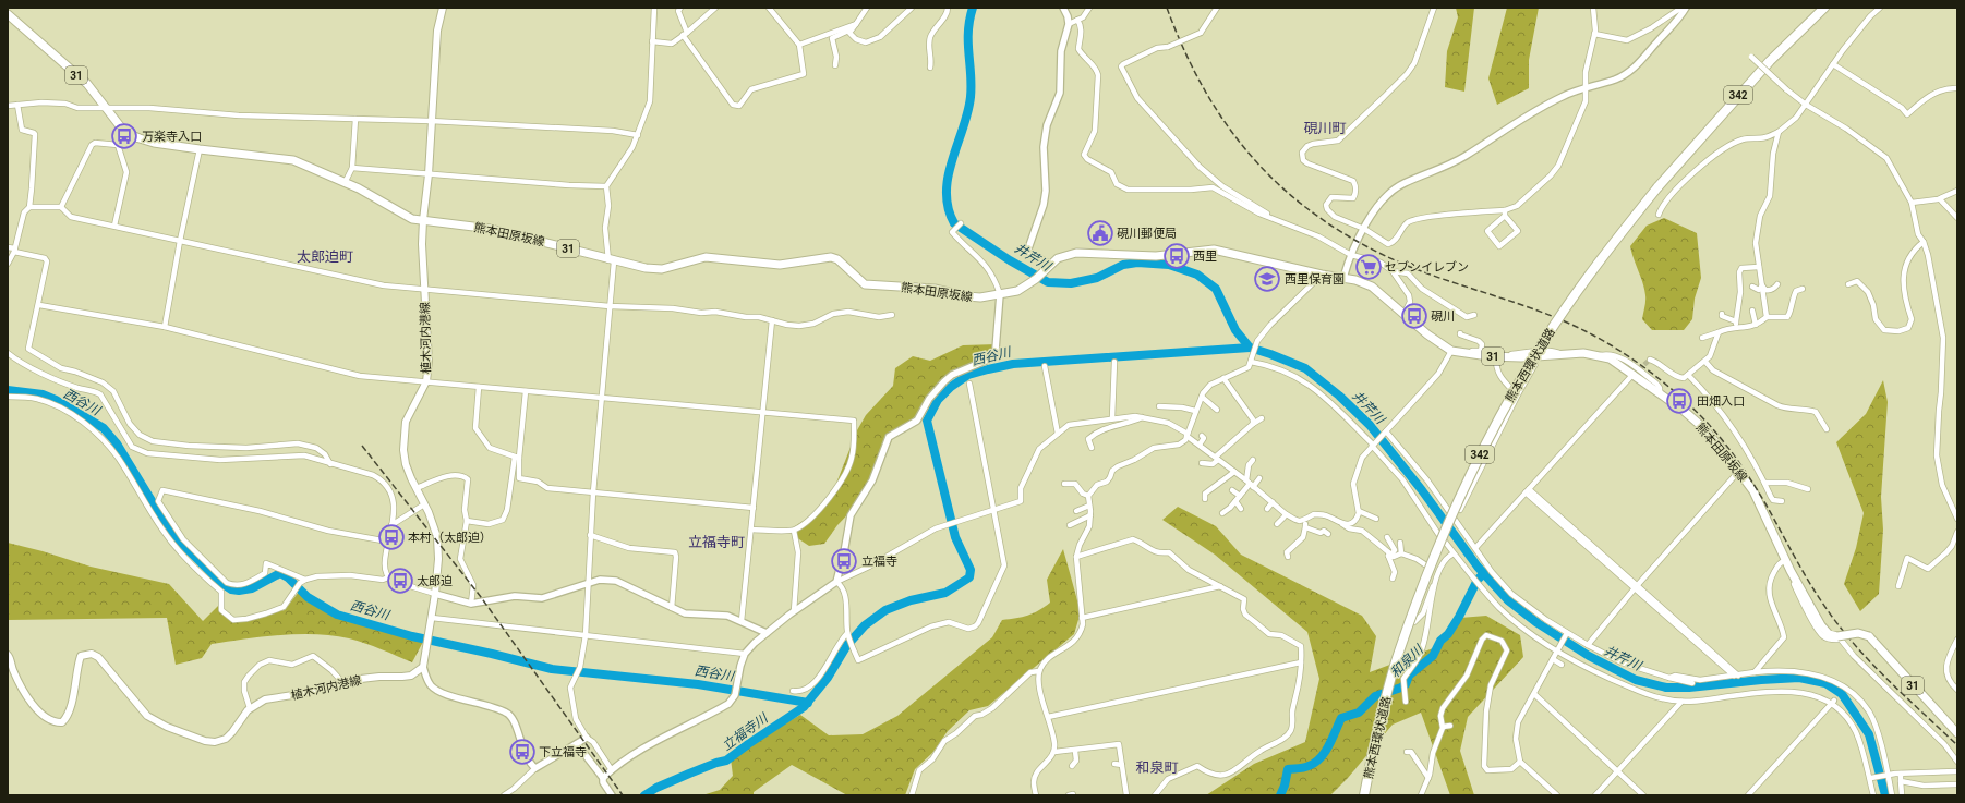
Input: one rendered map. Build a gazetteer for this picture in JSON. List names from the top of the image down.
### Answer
{
  "streets": {
    "highway": ["342", "熊本西環状道路"],
    "main road": ["31", "熊本田原坂線", "植木河内港線"]
  },
  "crossings": [
    ["熊本田原坂線", "植木河内港線"]
  ],
  "districts": [
    "硯川町",
    "太郎迫町",
    "立福寺町",
    "和泉町"
  ],
  "water": [
    "井芹川",
    "西谷川",
    "和泉川",
    "立福寺川"
  ],
  "places": {
    "bus stop": [
      "万楽寺入口",
      "西里",
      "硯川",
      "田畑入口",
      "本村（太郎迫）",
      "立福寺",
      "太郎迫",
      "下立福寺"
    ],
    "public building": ["硯川郵便局"],
    "supermarket": ["セブンイレブン"],
    "school or university": ["西里保育園"]
  }
}
